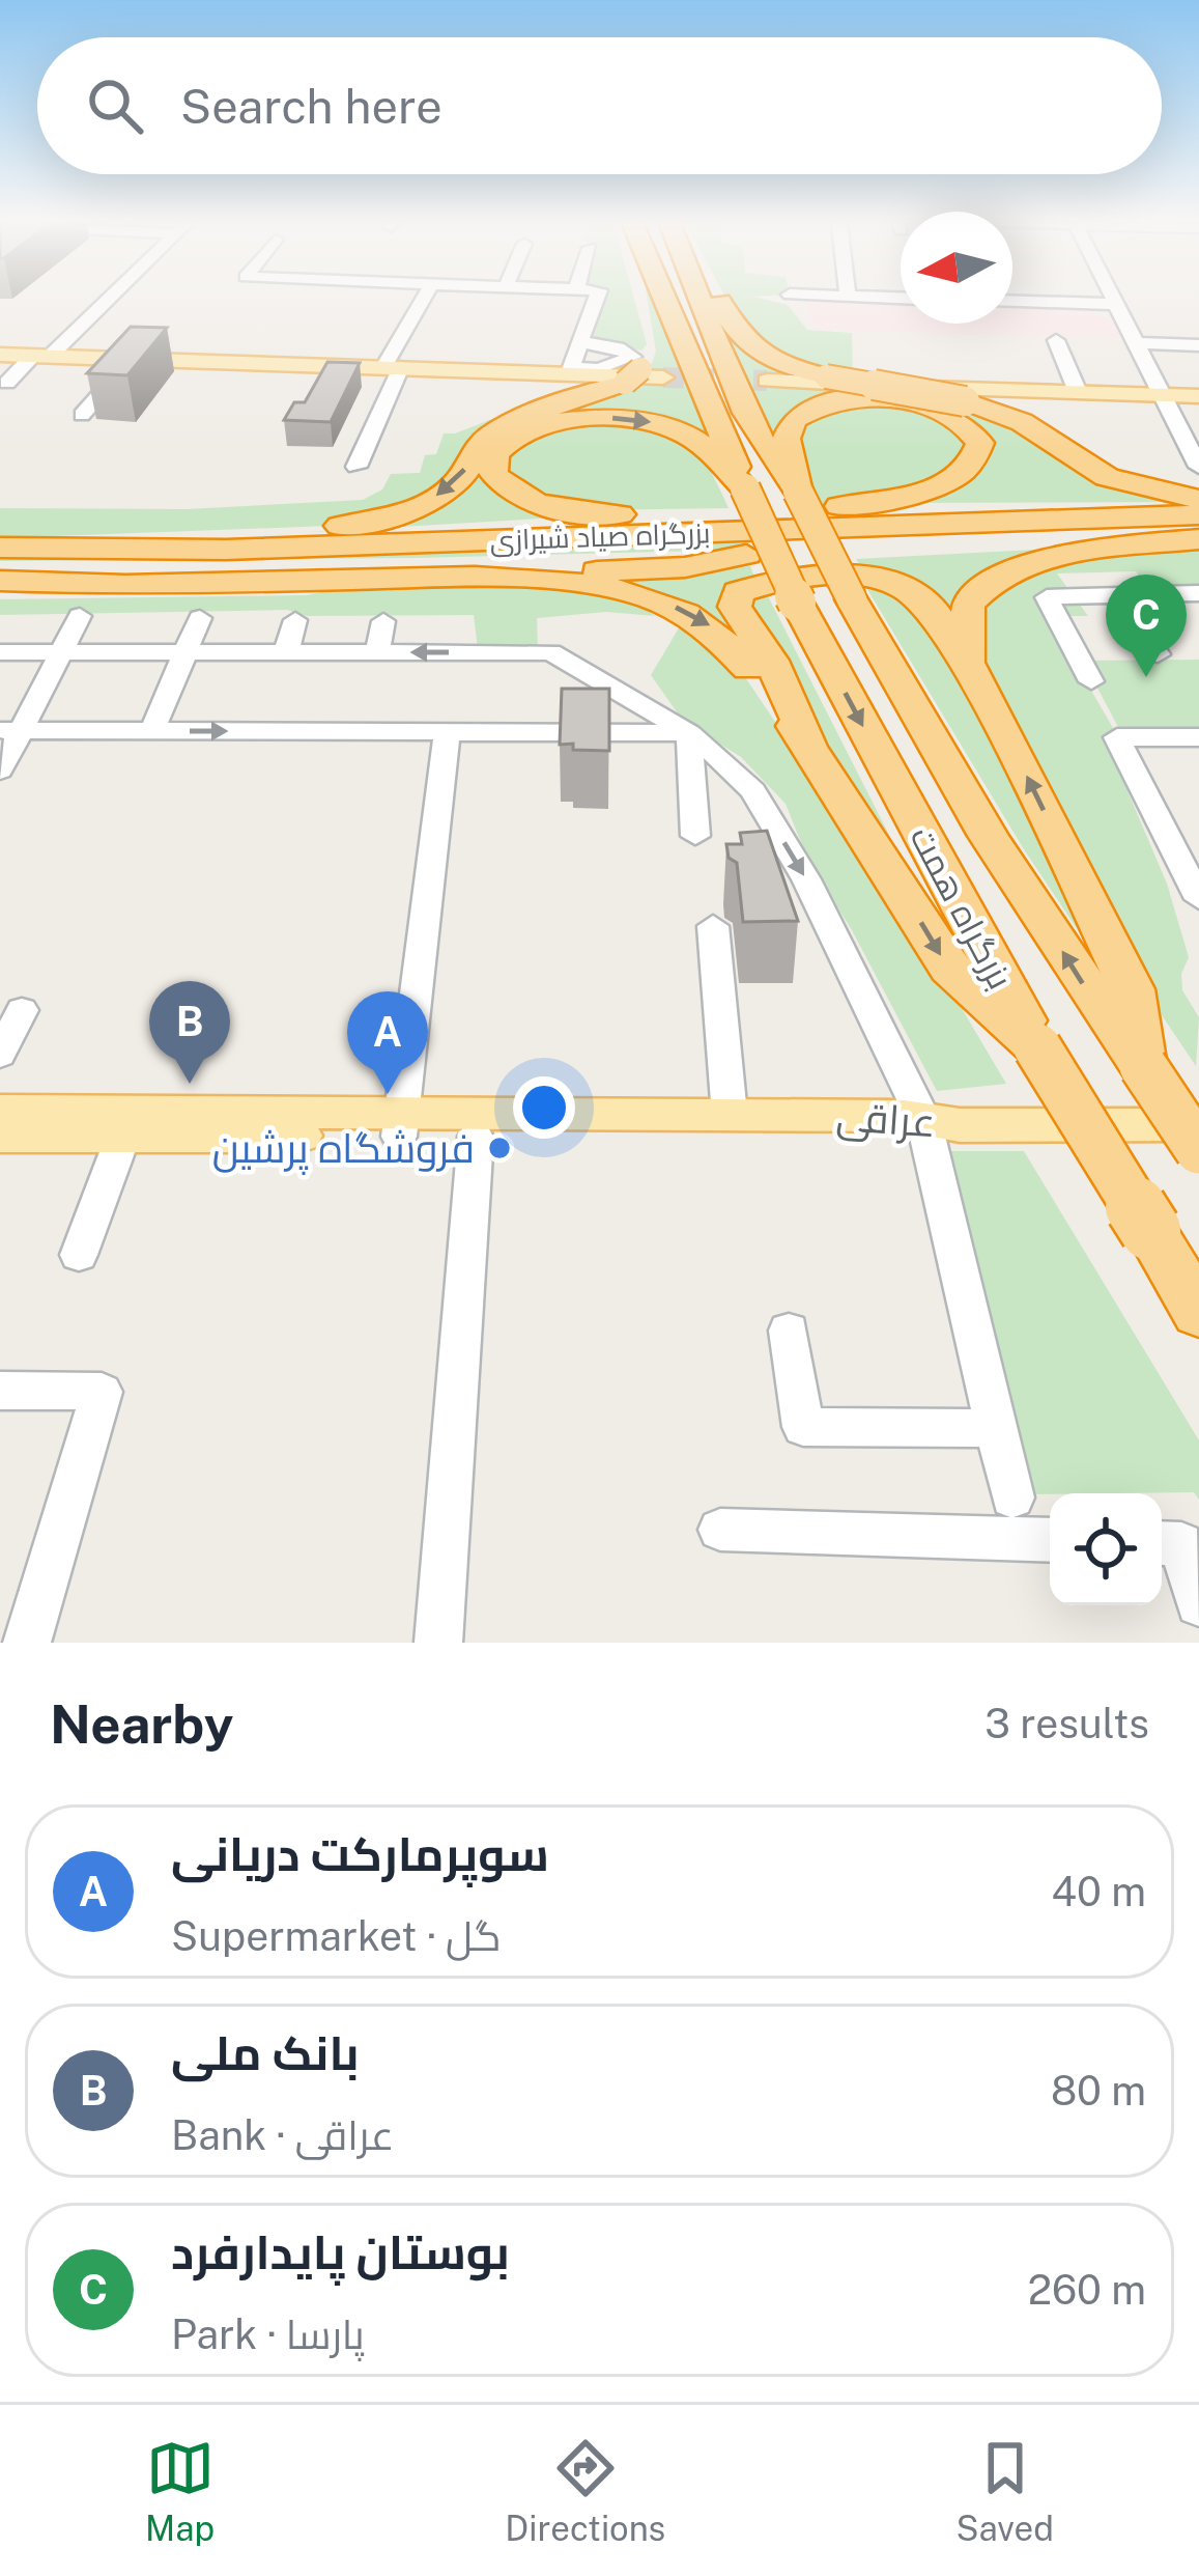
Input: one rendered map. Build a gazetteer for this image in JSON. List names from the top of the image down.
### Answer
{
  "streets": {
    "highway": ["بزرگراه صیاد شیرازی", "بزرگراه همت"],
    "main road": ["عراقی"]
  },
  "places": ["فروشگاه پرشین"],
  "north": "left",
  "page": {
    "search": "Search here",
    "pins": ["C", "B", "A"],
    "heading": ["Nearby", "3 results"],
    "list": [
      {
        "mark": "A",
        "name": "سوپرمارکت دریانی",
        "note": "Supermarket · گل",
        "value": "40 m"
      },
      {
        "mark": "B",
        "name": "بانک ملی",
        "note": "Bank · عراقی",
        "value": "80 m"
      },
      {
        "mark": "C",
        "name": "بوستان پایدارفرد",
        "note": "Park · پارسا",
        "value": "260 m"
      }
    ],
    "nav": ["Map", "Directions", "Saved"]
  }
}
